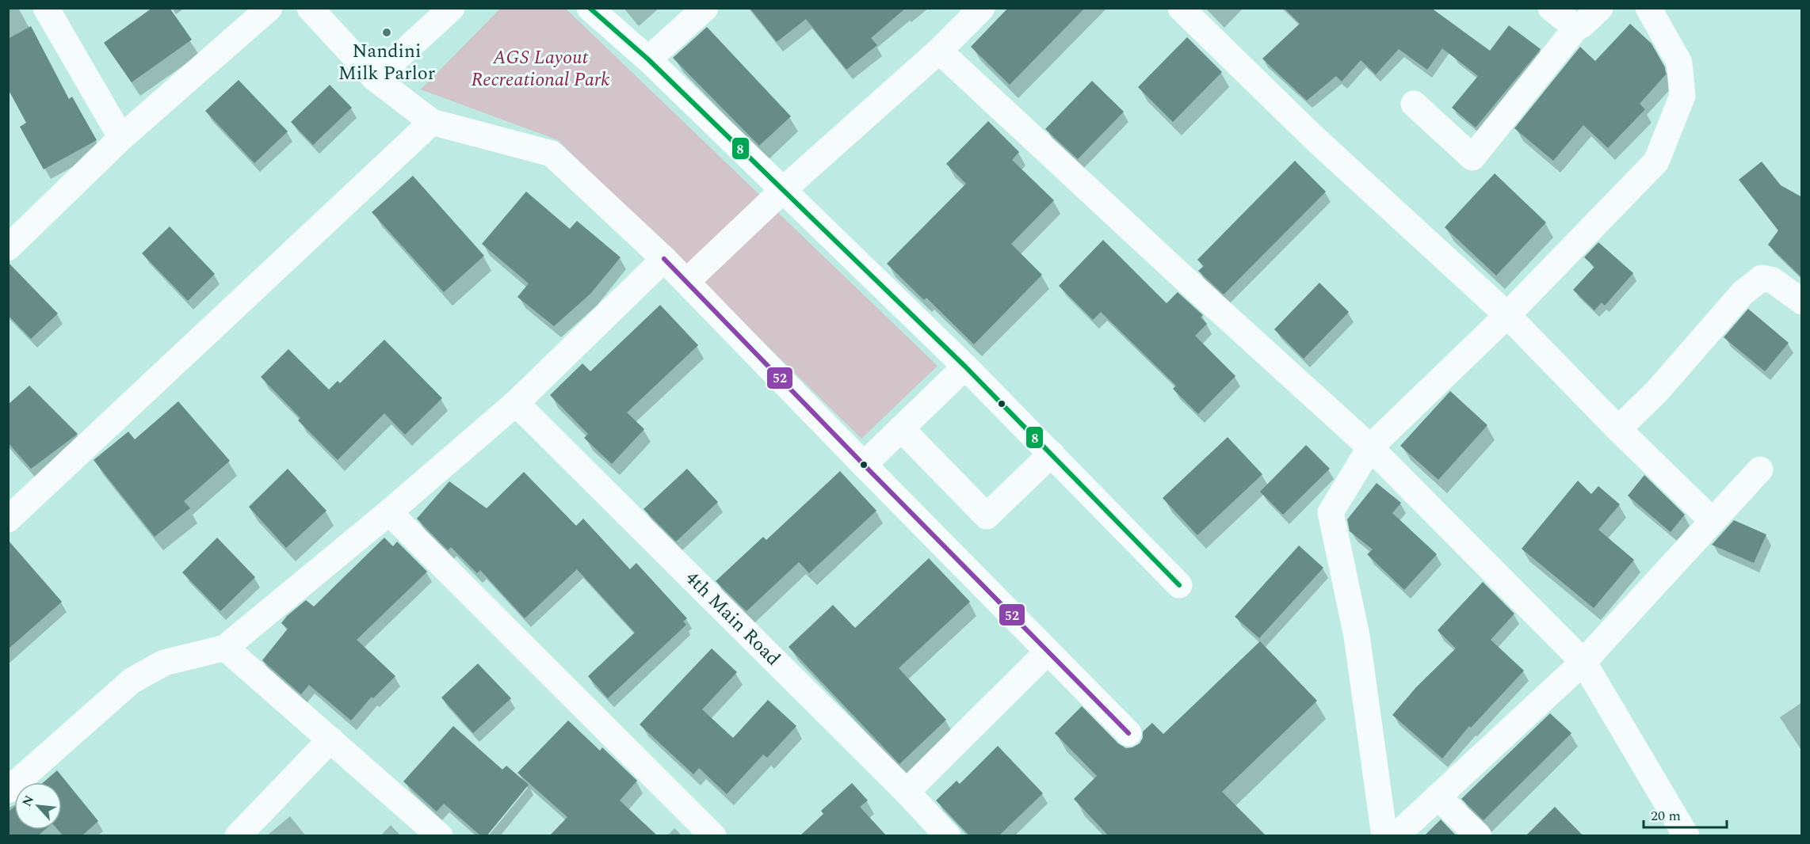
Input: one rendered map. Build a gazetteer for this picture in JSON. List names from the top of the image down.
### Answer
{
  "streets": {
    "street": ["4th Main Road"]
  },
  "parks": ["AGS Layout Recreational Park"],
  "places": ["Nandini Milk Parlor"],
  "lines": ["transit line 8", "transit line 52"],
  "scale_bar": "20 m",
  "north": "top left"
}
